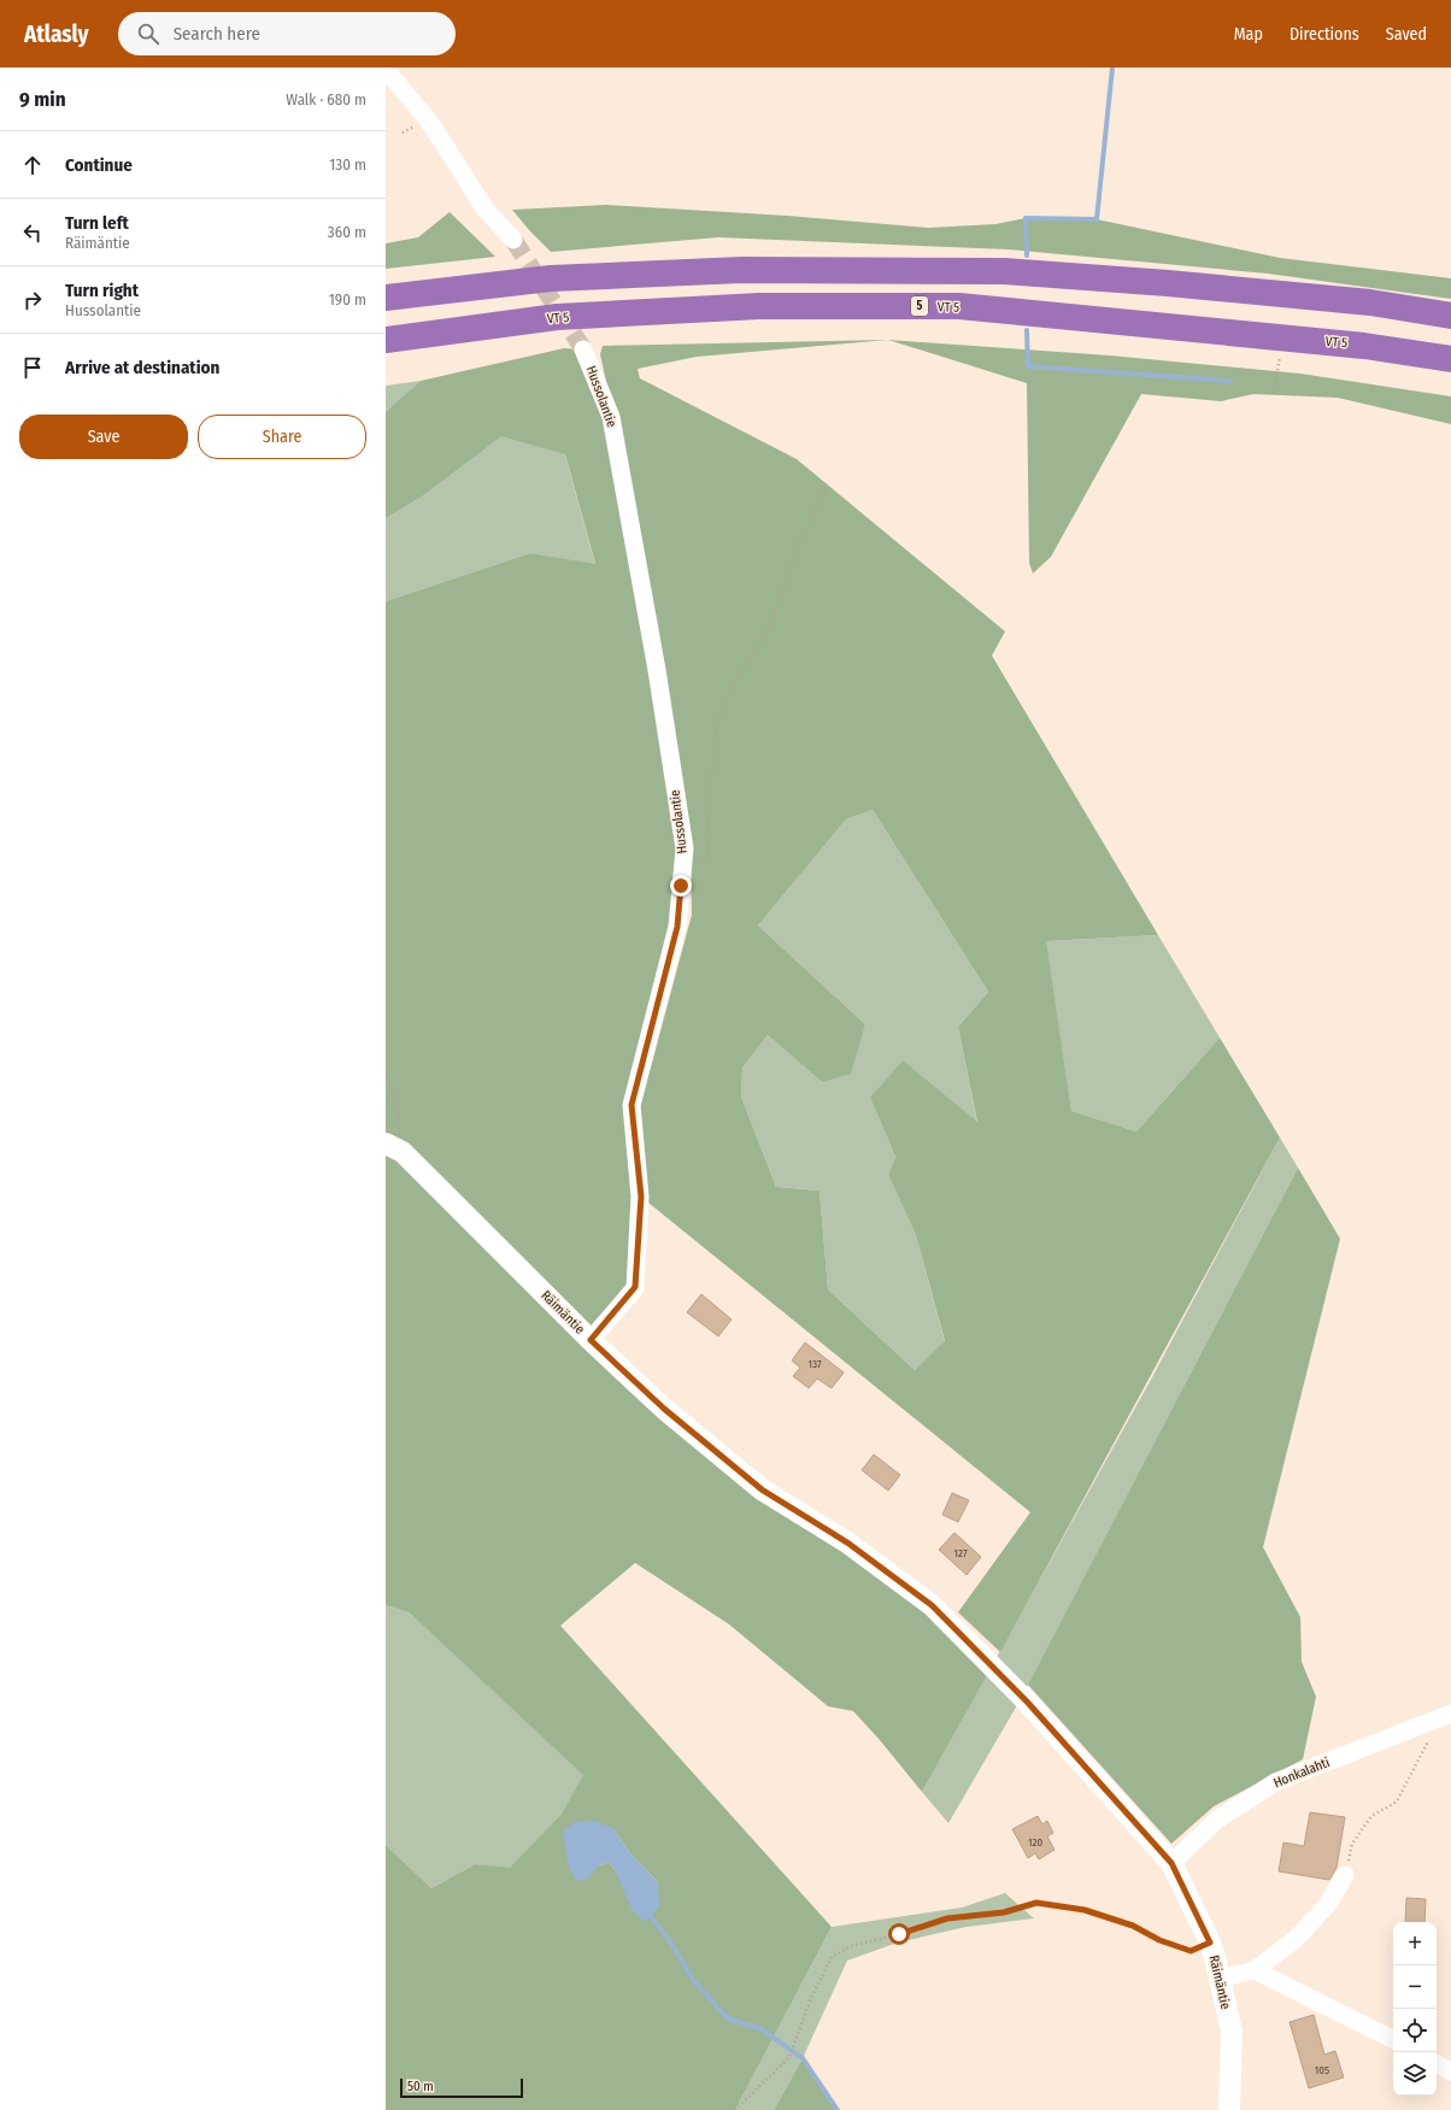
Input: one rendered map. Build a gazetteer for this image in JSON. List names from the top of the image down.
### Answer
{
  "streets": {
    "highway": ["5", "VT 5"],
    "street": ["Hussolantie", "Räimäntie", "Honkalahti"]
  },
  "crossings": [
    ["Hussolantie", "Räimäntie"],
    ["Räimäntie", "Honkalahti"]
  ],
  "house_numbers": [
    "137",
    "127",
    "120",
    "105"
  ],
  "scale_bar": "50 m",
  "page": {
    "header": "Atlasly",
    "search": "Search here",
    "nav": ["Map", "Directions", "Saved"],
    "heading": ["9 min", "Walk · 680 m"],
    "list": [
      ["Continue", "130 m"],
      ["Turn left", "Räimäntie", "360 m"],
      ["Turn right", "Hussolantie", "190 m"],
      "Arrive at destination"
    ],
    "buttons": ["Save", "Share"],
    "map_buttons": ["+", "−"],
    "scale": "50 m"
  }
}
